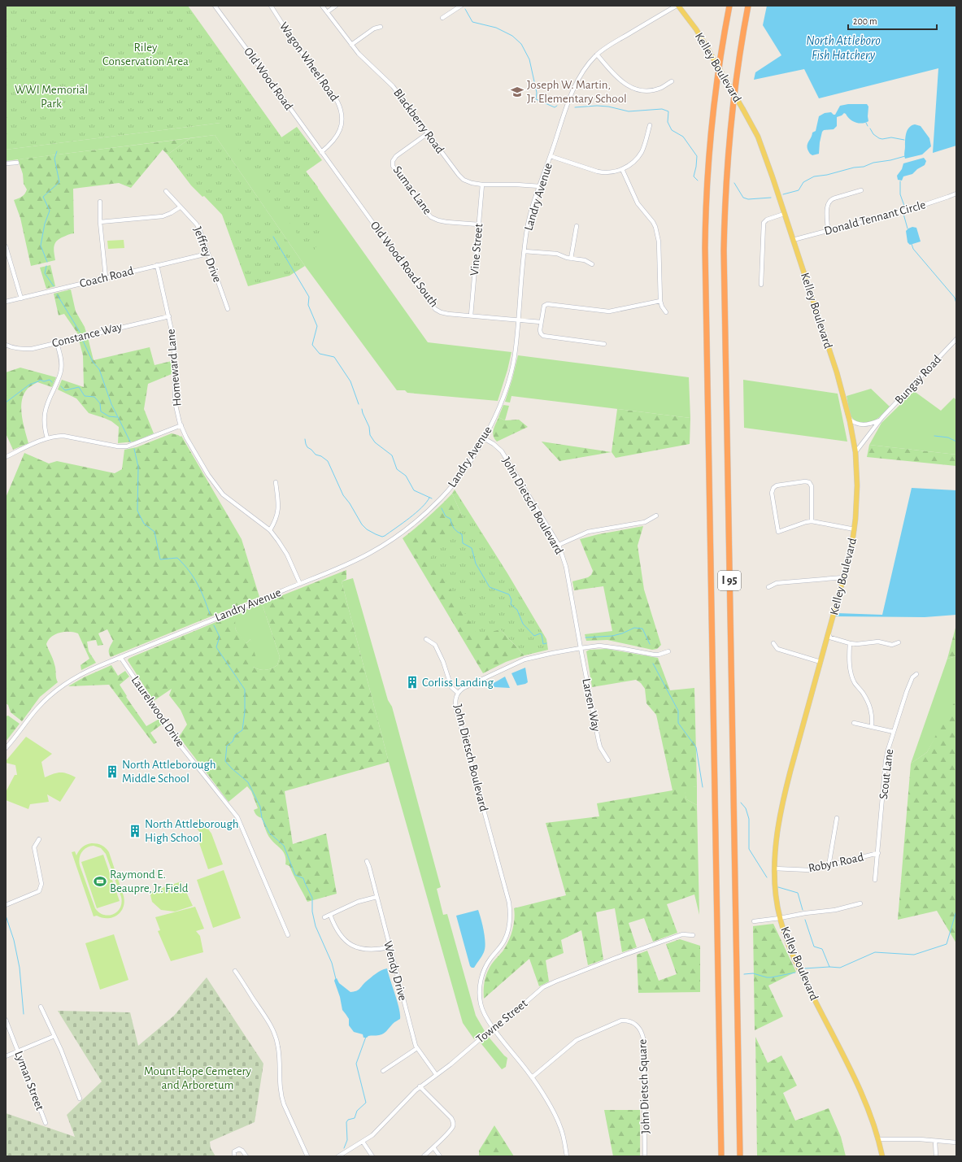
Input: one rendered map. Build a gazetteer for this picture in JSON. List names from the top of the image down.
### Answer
{
  "streets": {
    "highway": ["I 95"],
    "main road": ["Kelley Boulevard"],
    "street": [
      "Wagon Wheel Road",
      "Old Wood Road",
      "Blackberry Road",
      "Sumac Lane",
      "Landry Avenue",
      "Donald Tennant Circle",
      "Vine Street",
      "Jeffrey Drive",
      "Old Wood Road South",
      "Coach Road",
      "Constance Way",
      "Homeward Lane",
      "Bungay Road",
      "John Dietsch Boulevard",
      "Larsen Way",
      "Laurelwood Drive",
      "Scout Lane",
      "Robyn Road",
      "Wendy Drive",
      "Towne Street",
      "Lyman Street",
      "John Dietsch Square"
    ]
  },
  "crossings": [
    ["Wagon Wheel Road", "Old Wood Road"],
    ["Wagon Wheel Road", "Old Wood Road South"],
    ["Kelley Boulevard", "Landry Avenue"],
    ["Kelley Boulevard", "Donald Tennant Circle"],
    ["Kelley Boulevard", "Bungay Road"],
    ["Kelley Boulevard", "Robyn Road"],
    ["Old Wood Road", "Old Wood Road South"],
    ["Blackberry Road", "Sumac Lane"],
    ["Blackberry Road", "Landry Avenue"],
    ["Blackberry Road", "Vine Street"],
    ["Sumac Lane", "Vine Street"],
    ["Landry Avenue", "Old Wood Road South"],
    ["Landry Avenue", "Homeward Lane"],
    ["Landry Avenue", "John Dietsch Boulevard"],
    ["Landry Avenue", "Laurelwood Drive"],
    ["Vine Street", "Old Wood Road South"],
    ["Jeffrey Drive", "Coach Road"],
    ["Coach Road", "Homeward Lane"],
    ["Constance Way", "Homeward Lane"],
    ["John Dietsch Boulevard", "Larsen Way"],
    ["John Dietsch Boulevard", "Towne Street"],
    ["John Dietsch Boulevard", "John Dietsch Square"],
    ["Scout Lane", "Robyn Road"],
    ["Wendy Drive", "Towne Street"]
  ],
  "water": ["North Attleboro Fish Hatchery"],
  "parks": ["Riley Conservation Area", "WWI Memorial Park", "Mount Hope Cemetery and Arboretum"],
  "places": {
    "school or university": ["Joseph W. Martin, Jr. Elementary School"],
    "building": ["Corliss Landing", "North Attleborough Middle School", "North Attleborough High School"],
    "sports": ["Raymond E. Beaupre, Jr. Field"]
  },
  "scale_bar": "200 m"
}
